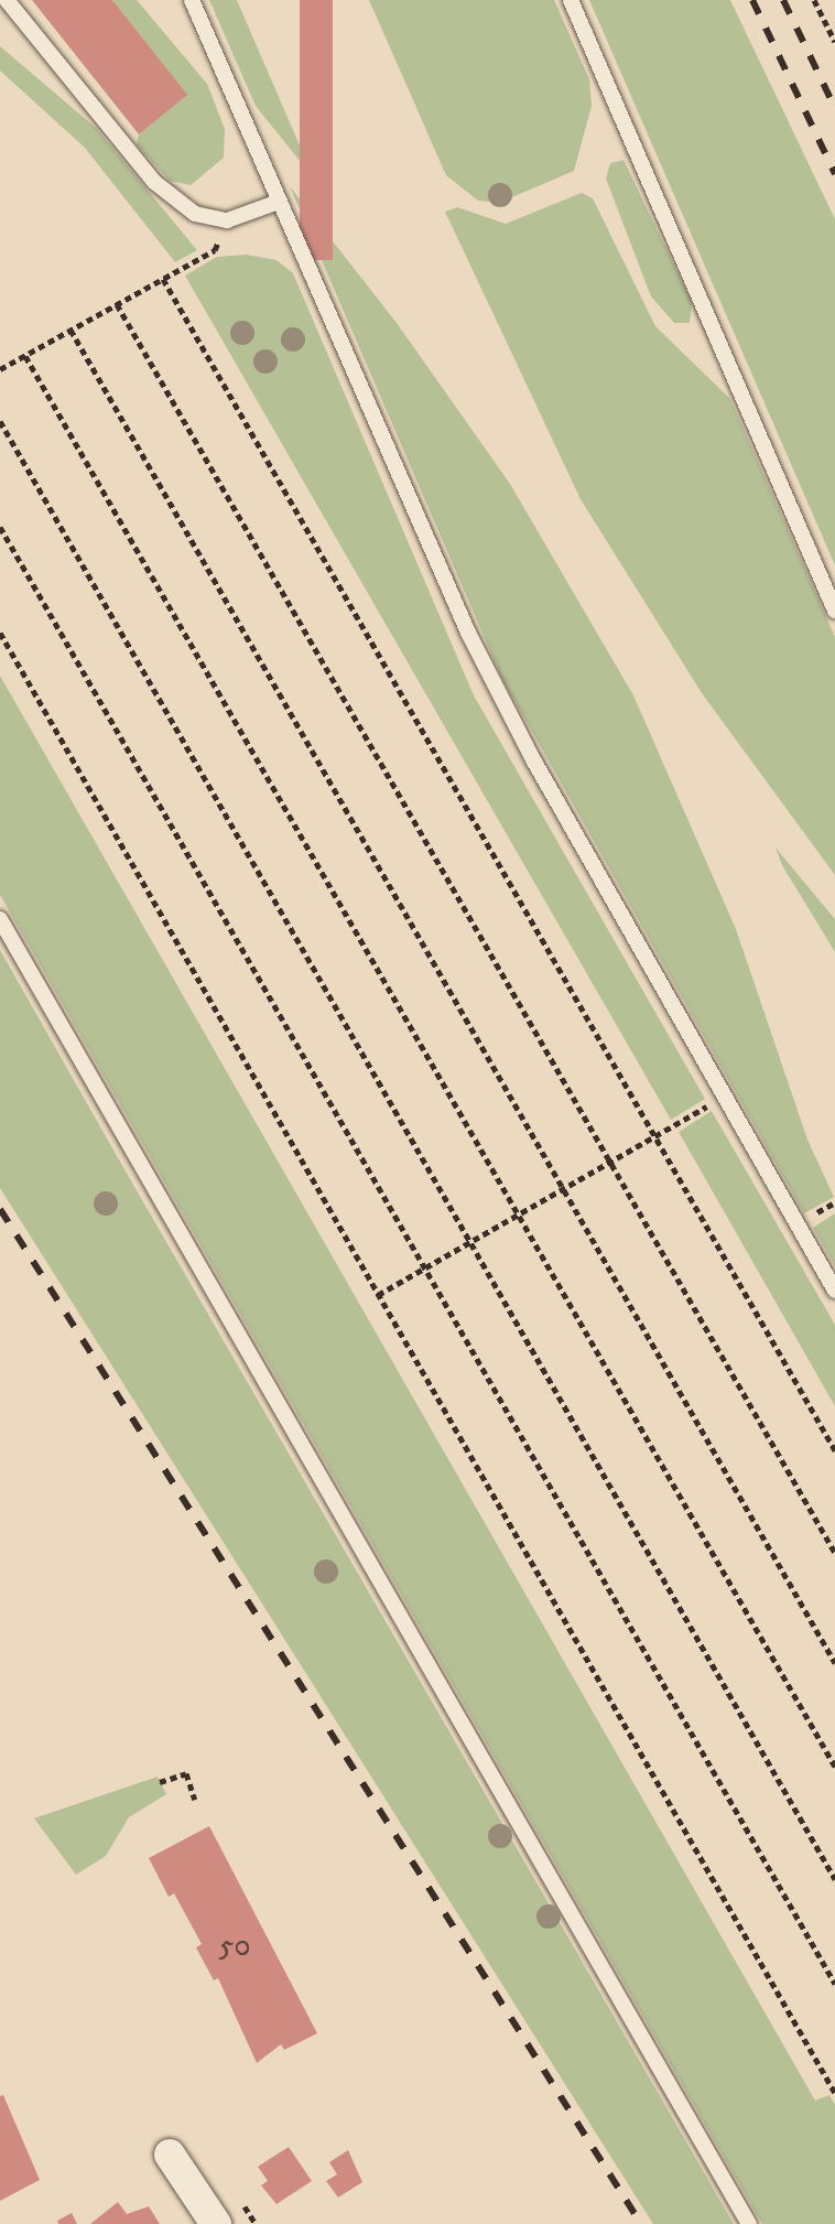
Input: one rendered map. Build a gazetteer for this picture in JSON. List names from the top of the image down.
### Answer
{
  "house_numbers": ["50"]
}
